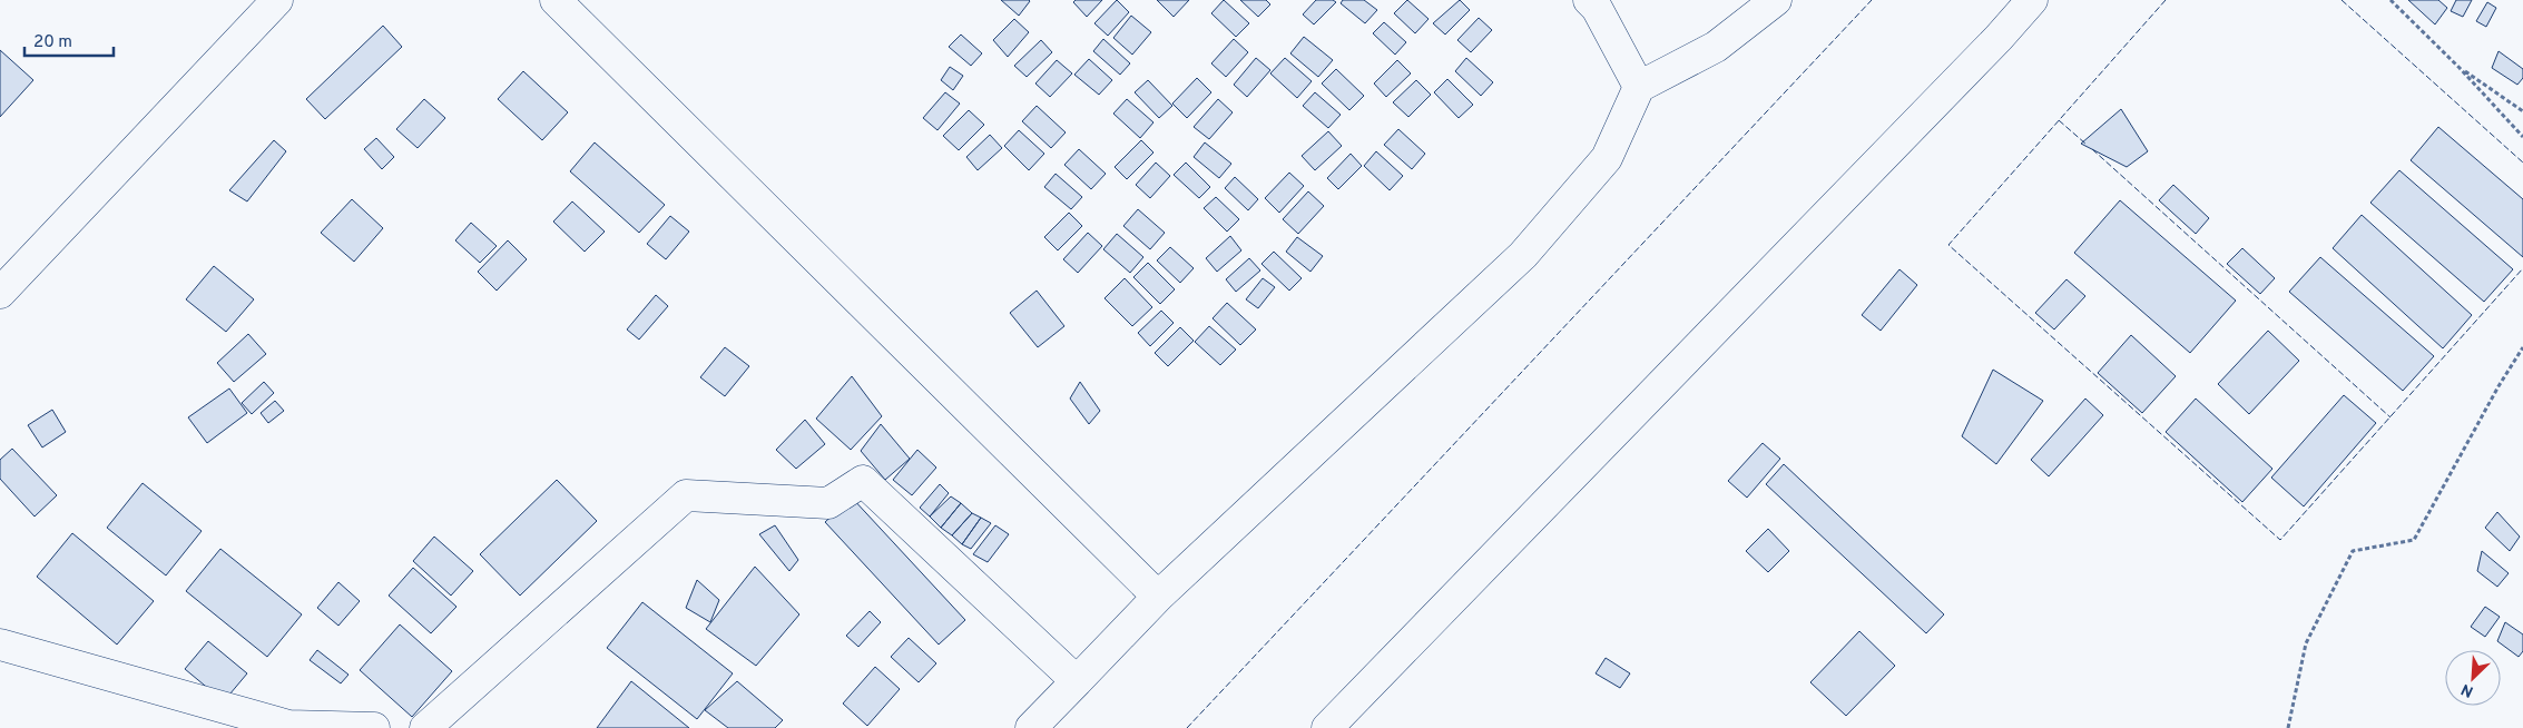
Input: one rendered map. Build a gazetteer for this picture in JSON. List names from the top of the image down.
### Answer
{
  "scale_bar": "20 m",
  "north": "bottom left"
}
